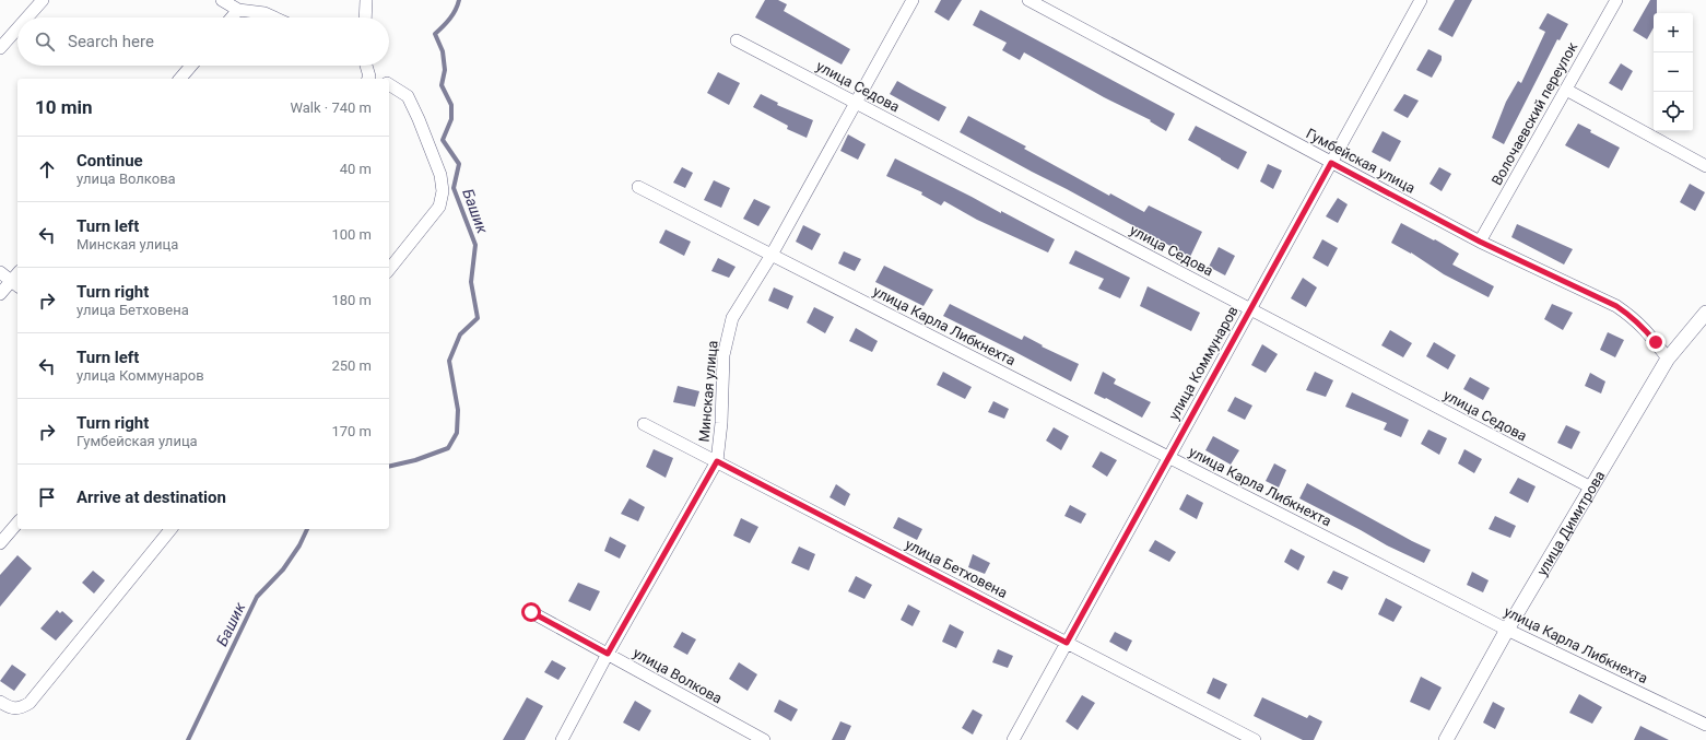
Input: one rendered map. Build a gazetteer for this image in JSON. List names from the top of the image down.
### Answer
{
  "streets": {
    "street": [
      "улица Седова",
      "Волочаевский переулок",
      "Гумбейская улица",
      "улица Карла Либкнехта",
      "улица Коммунаров",
      "Минская улица",
      "улица Димитрова",
      "улица Бетховена",
      "улица Волкова"
    ]
  },
  "crossings": [
    ["улица Седова", "улица Коммунаров"],
    ["улица Седова", "Минская улица"],
    ["улица Седова", "улица Димитрова"],
    ["Волочаевский переулок", "Гумбейская улица"],
    ["Гумбейская улица", "улица Коммунаров"],
    ["Гумбейская улица", "улица Димитрова"],
    ["улица Карла Либкнехта", "улица Коммунаров"],
    ["улица Карла Либкнехта", "Минская улица"],
    ["улица Карла Либкнехта", "улица Димитрова"],
    ["улица Коммунаров", "улица Бетховена"],
    ["Минская улица", "улица Бетховена"],
    ["Минская улица", "улица Волкова"]
  ],
  "water": ["Башик"],
  "page": {
    "map_buttons": ["+", "−"],
    "search": "Search here",
    "heading": ["10 min", "Walk · 740 m"],
    "list": [
      ["Continue", "улица Волкова", "40 m"],
      ["Turn left", "Минская улица", "100 m"],
      ["Turn right", "улица Бетховена", "180 m"],
      ["Turn left", "улица Коммунаров", "250 m"],
      ["Turn right", "Гумбейская улица", "170 m"],
      "Arrive at destination"
    ]
  }
}
